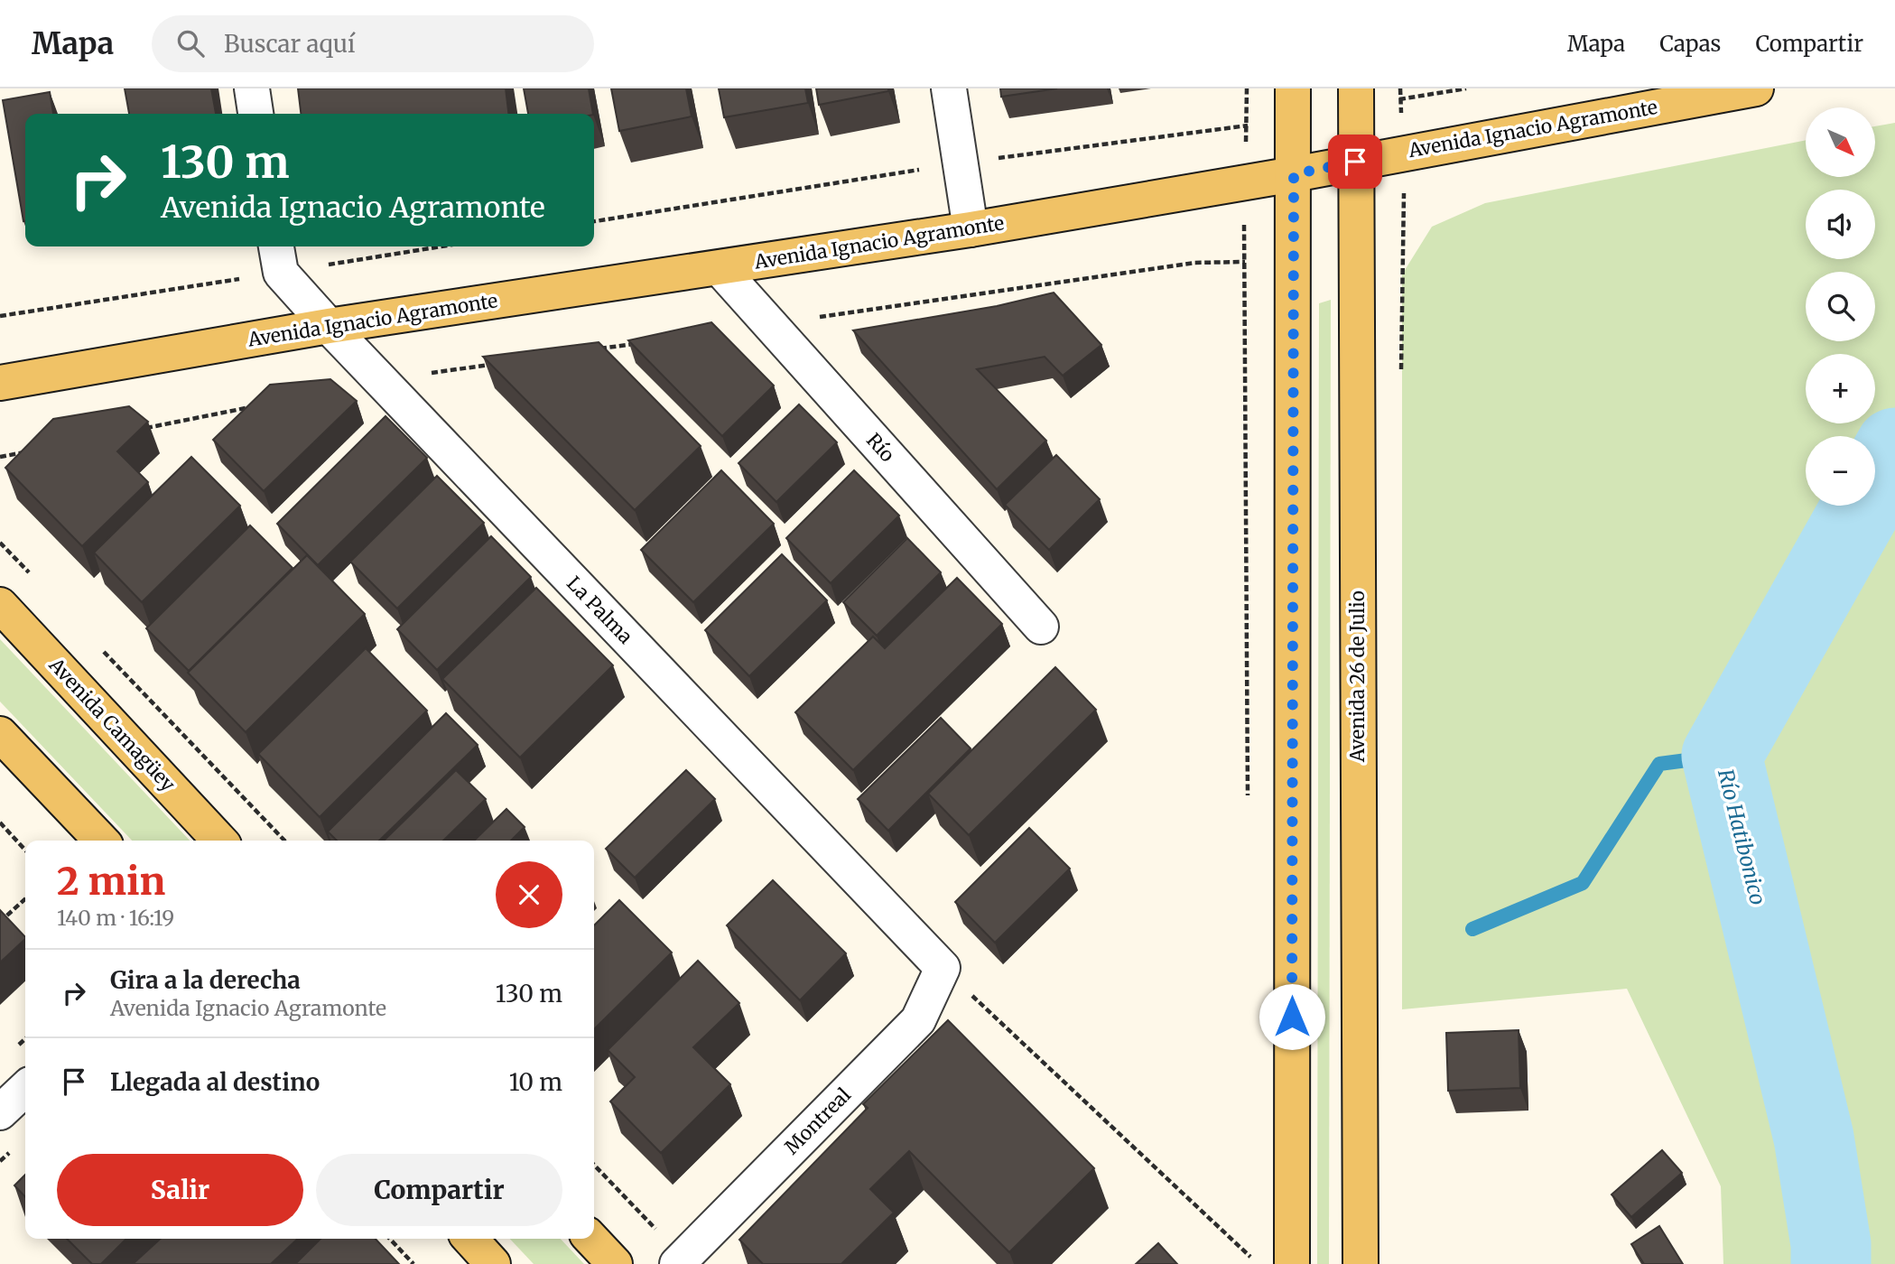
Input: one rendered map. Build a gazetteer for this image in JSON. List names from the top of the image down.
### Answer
{
  "streets": {
    "main road": ["Avenida Ignacio Agramonte", "Avenida 26 de Julio", "Avenida Camagüey"],
    "street": ["Río", "La Palma", "Montreal"]
  },
  "crossings": [
    ["Avenida Ignacio Agramonte", "Río"],
    ["Avenida Ignacio Agramonte", "La Palma"],
    ["Avenida Ignacio Agramonte", "Avenida 26 de Julio"],
    ["La Palma", "Montreal"]
  ],
  "water": ["Río Hatibonico"],
  "north": "bottom right",
  "page": {
    "header": "Mapa",
    "search": "Buscar aquí",
    "nav": ["Mapa", "Capas", "Compartir"],
    "map_buttons": ["+", "−"],
    "turn": ["130 m", "Avenida Ignacio Agramonte"],
    "heading": ["2 min", "140 m · 16:19"],
    "list": [
      {
        "name": "Gira a la derecha",
        "note": "Avenida Ignacio Agramonte",
        "value": "130 m"
      },
      {
        "name": "Llegada al destino",
        "value": "10 m"
      }
    ],
    "buttons": ["Salir", "Compartir"]
  }
}
